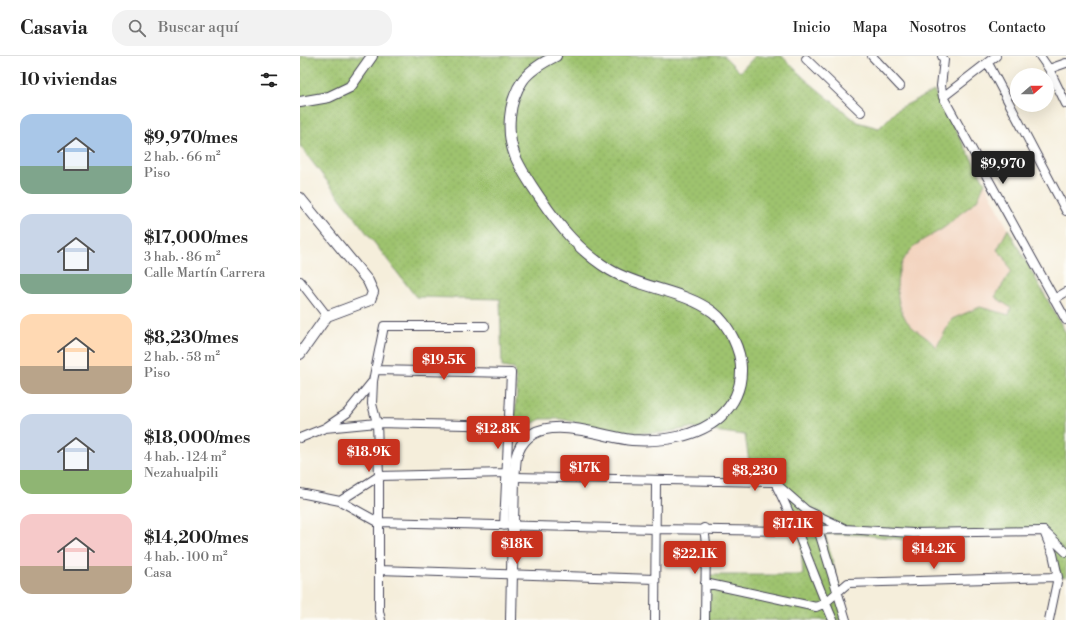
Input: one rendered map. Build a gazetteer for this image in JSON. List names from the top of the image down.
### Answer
{
  "north": "right",
  "page": {
    "header": "Casavia",
    "search": "Buscar aquí",
    "nav": [
      "Inicio",
      "Mapa",
      "Nosotros",
      "Contacto"
    ],
    "heading": "10 viviendas",
    "list": [
      {
        "name": "$9,970/mes",
        "note": "2 hab. · 66 m² · Piso"
      },
      {
        "name": "$17,000/mes",
        "note": "3 hab. · 86 m² · Calle Martín Carrera"
      },
      {
        "name": "$8,230/mes",
        "note": "2 hab. · 58 m² · Piso"
      },
      {
        "name": "$18,000/mes",
        "note": "4 hab. · 124 m² · Nezahualpili"
      },
      {
        "name": "$14,200/mes",
        "note": "4 hab. · 100 m² · Casa"
      }
    ],
    "price": [
      "$9,970",
      "$19.5K",
      "$12.8K",
      "$18.9K",
      "$17K",
      "$8,230",
      "$17.1K",
      "$18K",
      "$14.2K",
      "$22.1K"
    ]
  }
}
